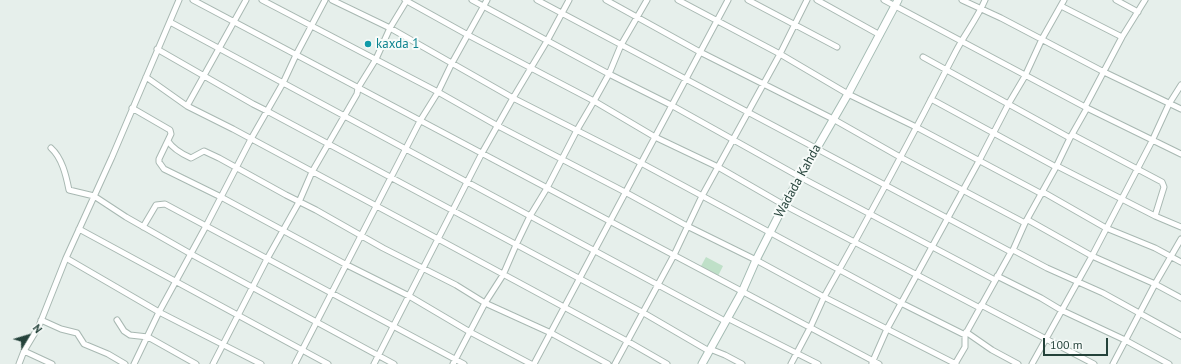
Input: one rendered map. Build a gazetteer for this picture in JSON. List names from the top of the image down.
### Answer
{
  "streets": {
    "main road": ["Wadada Kahda"]
  },
  "places": ["kaxda 1"],
  "scale_bar": "100 m",
  "north": "top right"
}
